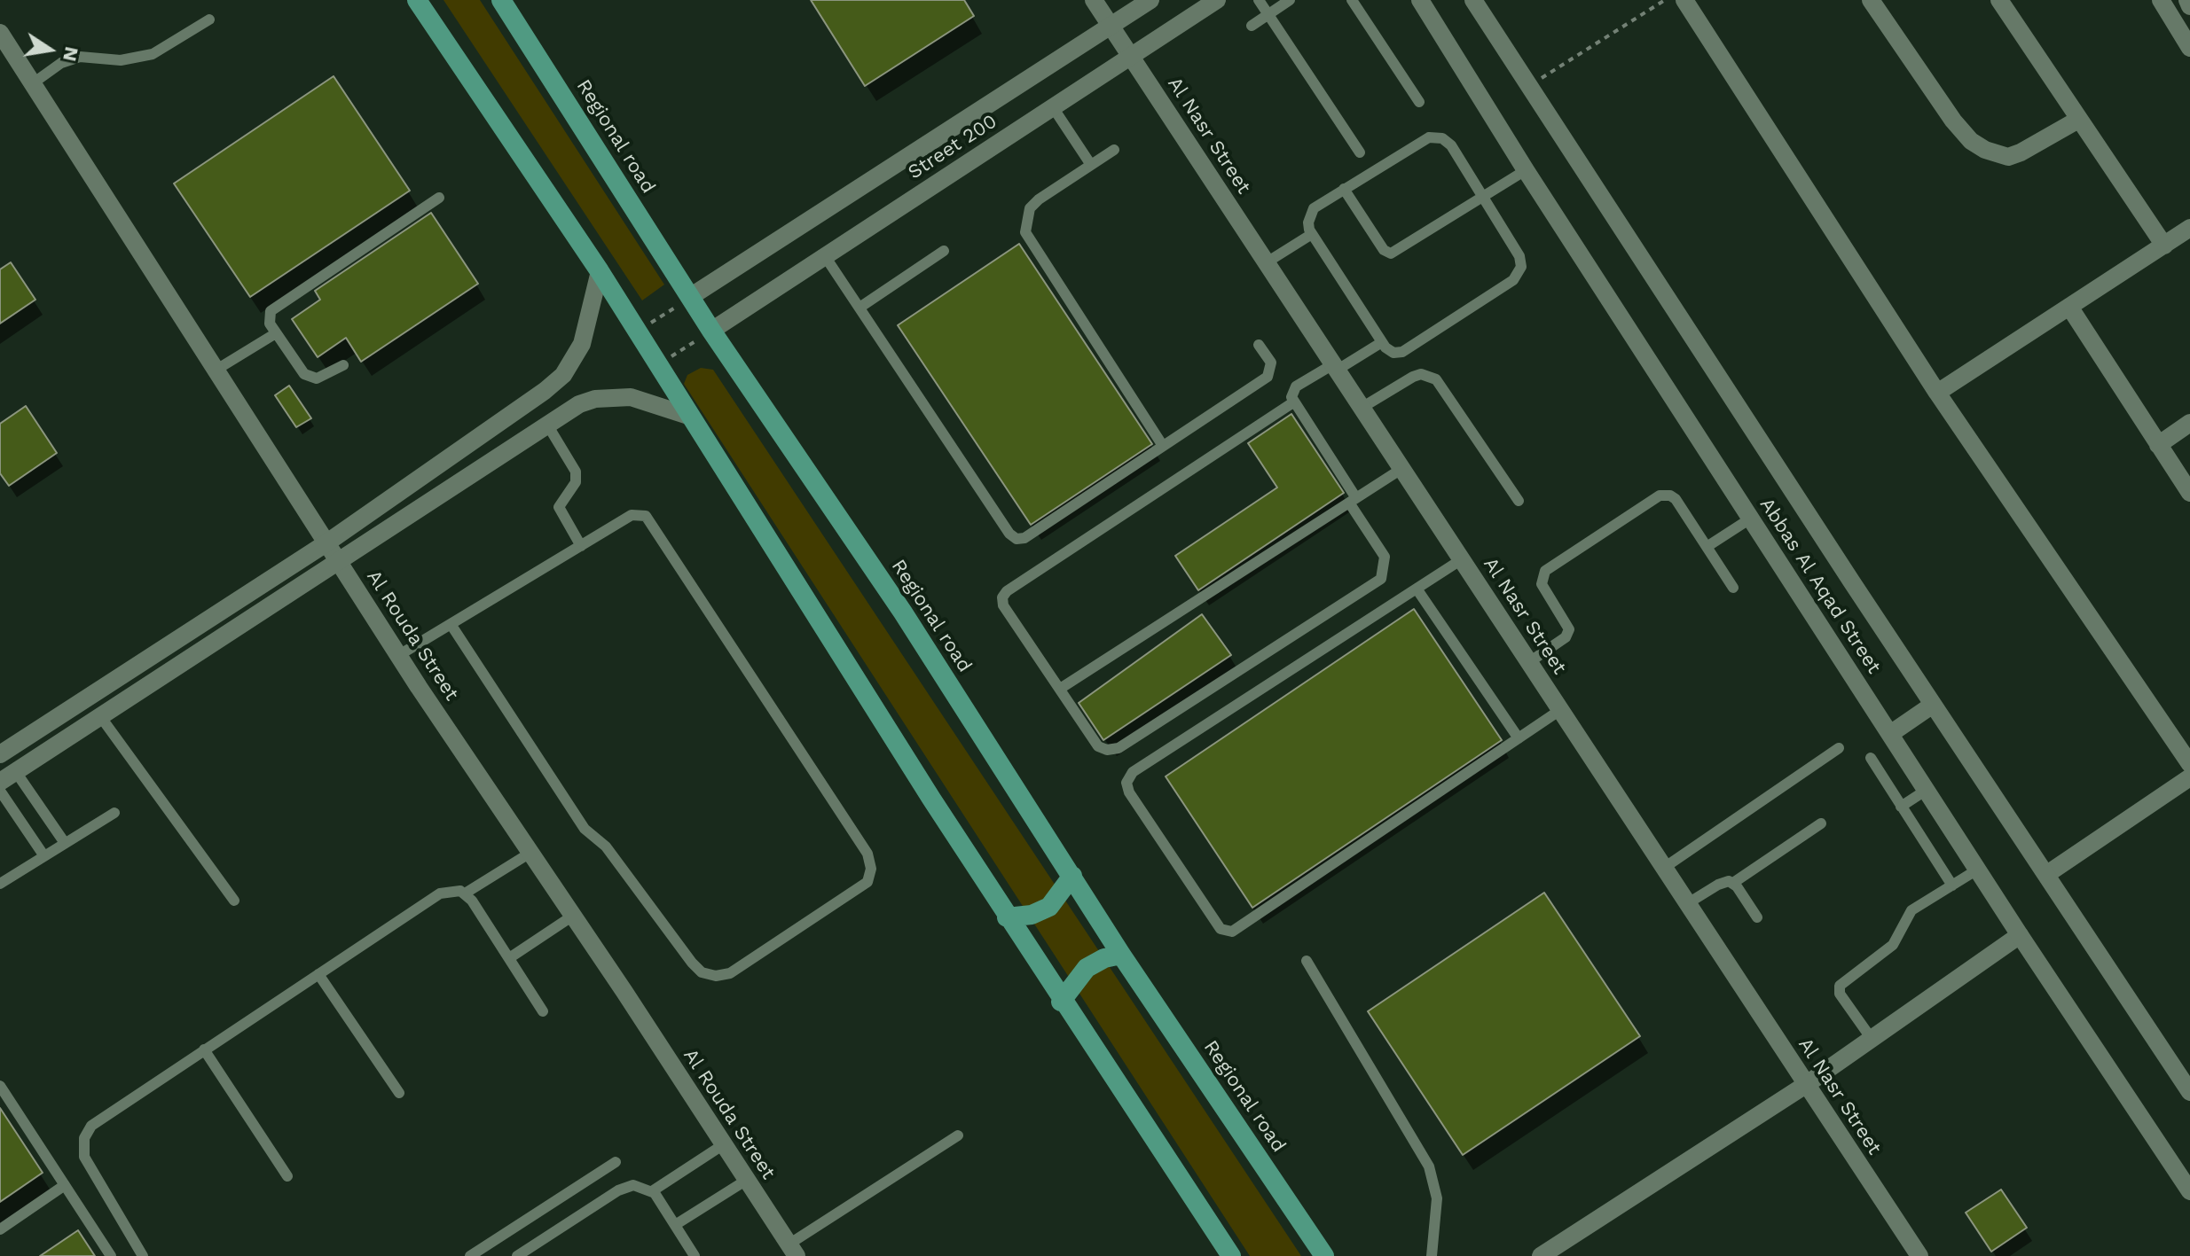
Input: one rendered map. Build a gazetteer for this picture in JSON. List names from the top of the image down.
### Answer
{
  "streets": {
    "highway": ["Regional road"],
    "street": [
      "Al Nasr Street",
      "Street 200",
      "Abbas Al Aqad Street",
      "Al Rouda Street"
    ]
  },
  "crossings": [
    ["Al Nasr Street", "Street 200"],
    ["Regional road", "Street 200"]
  ],
  "north": "right"
}
